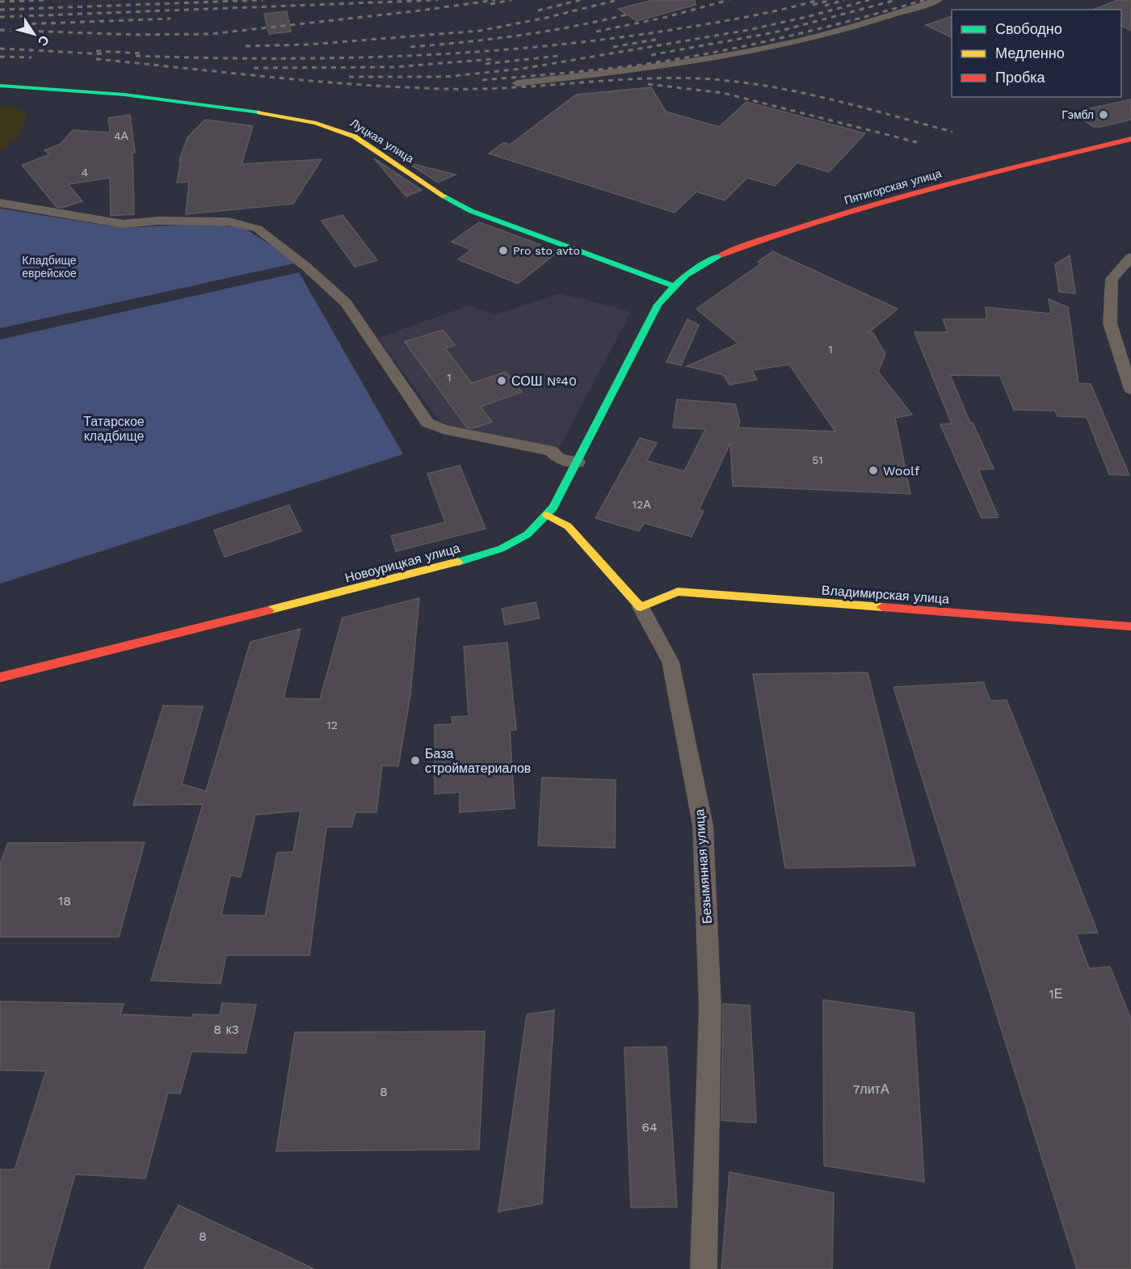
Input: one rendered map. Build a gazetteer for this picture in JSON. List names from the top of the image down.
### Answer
{
  "streets": {
    "main road": [
      "Луцкая улица",
      "Пятигорская улица",
      "Новоурицкая улица",
      "Владимирская улица",
      "Безымянная улица"
    ]
  },
  "crossings": [
    ["Луцкая улица", "Пятигорская улица"],
    ["Луцкая улица", "Новоурицкая улица"],
    ["Пятигорская улица", "Новоурицкая улица"],
    ["Новоурицкая улица", "Безымянная улица"],
    ["Владимирская улица", "Безымянная улица"]
  ],
  "parks": ["Кладбище еврейское", "Татарское кладбище"],
  "places": [
    "Гэмбл",
    "Pro sto avto",
    "СОШ №40",
    "Woolf",
    "База стройматериалов"
  ],
  "house_numbers": [
    "4А",
    "4",
    "1",
    "1",
    "51",
    "12А",
    "12",
    "18",
    "1Е",
    "8 к3",
    "7литА",
    "8",
    "64",
    "8"
  ],
  "legend": ["Свободно", "Медленно", "Пробка"],
  "north": "bottom right"
}
